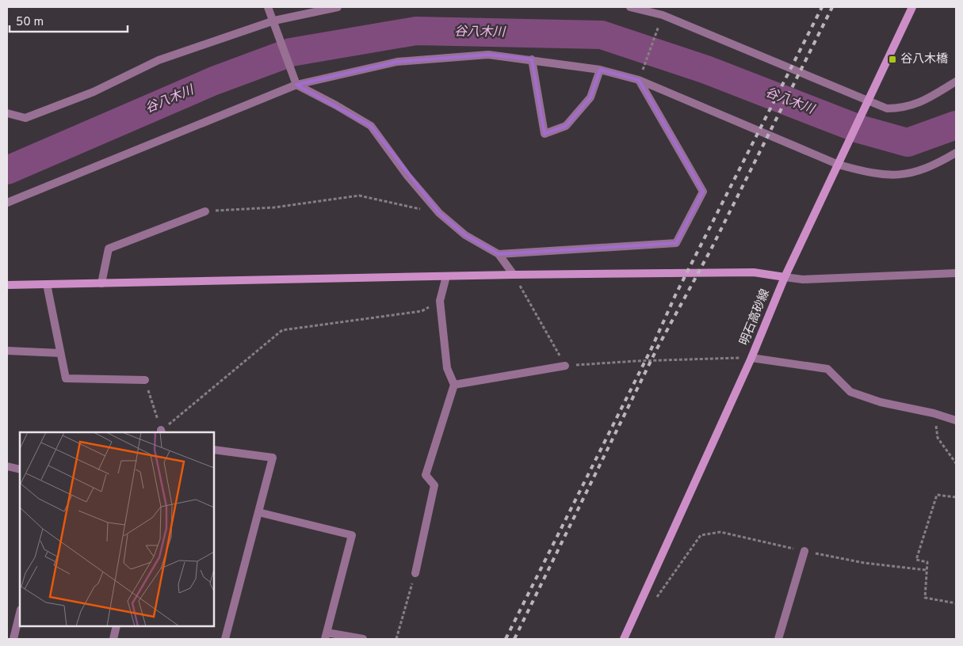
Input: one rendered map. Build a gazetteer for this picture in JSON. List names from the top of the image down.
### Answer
{
  "streets": {
    "street": ["明石高砂線"]
  },
  "water": ["谷八木川"],
  "places": {
    "transit": ["谷八木橋"]
  },
  "scale_bar": "50 m"
}
